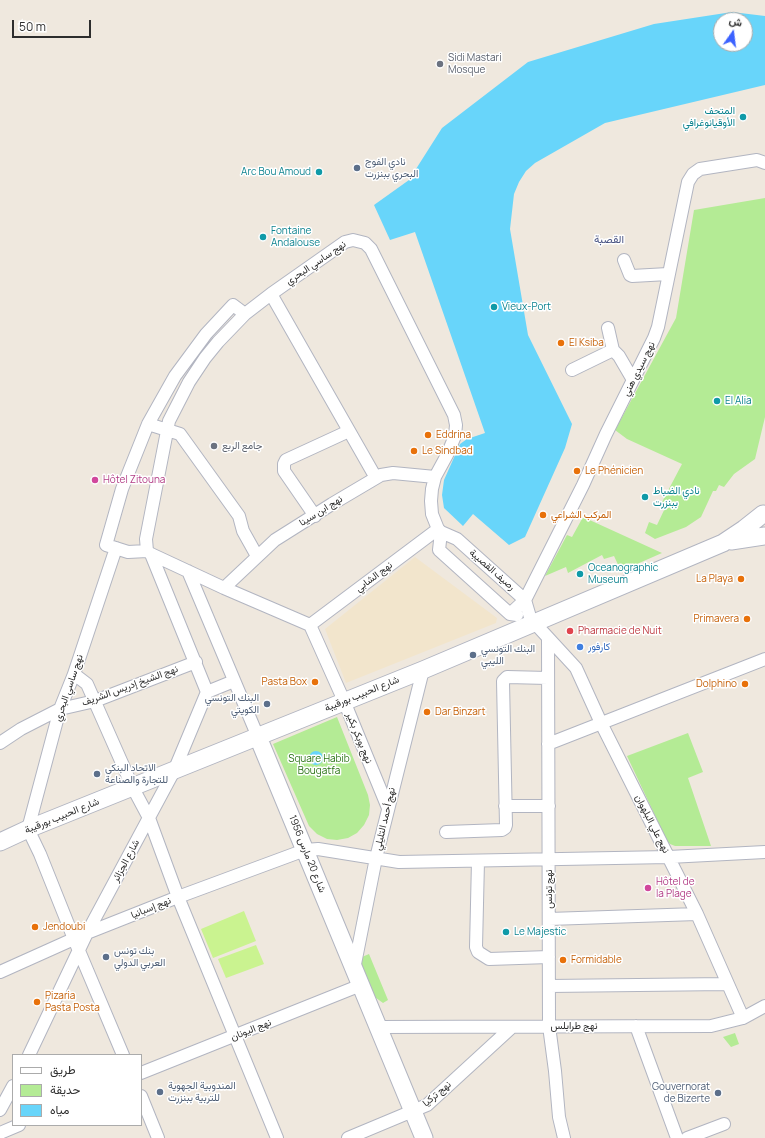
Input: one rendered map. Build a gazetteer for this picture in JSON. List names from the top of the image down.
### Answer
{
  "streets": {
    "main road": ["شارع الحبيب بورقيبة", "شارع 20 مارس 1956"],
    "street": [
      "نهج ساسي البحري",
      "نهج سيدي هني",
      "نهج ابن سينا",
      "رصيف القصيبة",
      "نهج الشابي",
      "نهج الشيخ إدريس الشريف",
      "نهج بوبكر بكير",
      "نهج أحمد التليلي",
      "نهج علي البلهوان",
      "شارع الجزائر",
      "نهج تونس",
      "نهج إسبانيا",
      "نهج طرابلس",
      "نهج اليونان",
      "نهج تركيا"
    ]
  },
  "crossings": [
    ["نهج ساسي البحري", "نهج ابن سينا"],
    ["نهج ساسي البحري", "رصيف القصيبة"],
    ["نهج ساسي البحري", "نهج الشابي"],
    ["نهج ساسي البحري", "نهج الشيخ إدريس الشريف"],
    ["نهج ساسي البحري", "شارع الحبيب بورقيبة"],
    ["نهج سيدي هني", "رصيف القصيبة"],
    ["رصيف القصيبة", "نهج الشابي"],
    ["نهج الشابي", "نهج بوبكر بكير"],
    ["شارع الحبيب بورقيبة", "نهج بوبكر بكير"],
    ["شارع الحبيب بورقيبة", "نهج أحمد التليلي"],
    ["شارع الحبيب بورقيبة", "نهج علي البلهوان"],
    ["شارع الحبيب بورقيبة", "شارع 20 مارس 1956"],
    ["شارع الحبيب بورقيبة", "شارع الجزائر"],
    ["نهج بوبكر بكير", "نهج أحمد التليلي"],
    ["نهج أحمد التليلي", "شارع 20 مارس 1956"],
    ["نهج علي البلهوان", "نهج تونس"],
    ["نهج علي البلهوان", "نهج طرابلس"],
    ["شارع 20 مارس 1956", "نهج إسبانيا"],
    ["شارع 20 مارس 1956", "نهج طرابلس"],
    ["شارع 20 مارس 1956", "نهج اليونان"],
    ["شارع 20 مارس 1956", "نهج تركيا"],
    ["شارع الجزائر", "نهج إسبانيا"],
    ["نهج تونس", "نهج طرابلس"],
    ["نهج طرابلس", "نهج تركيا"]
  ],
  "districts": ["القصبة"],
  "parks": ["Square Habib Bougatfa"],
  "places": [
    "Sidi Mastari Mosque",
    "المتحف الأوقيانوغرافي",
    "نادي الفوج البحري ببنزرت",
    "Arc Bou Amoud",
    "Fontaine Andalouse",
    "Vieux-Port",
    "El Ksiba",
    "El Alia",
    "Eddrina",
    "جامع الربع",
    "Le Sindbad",
    "Le Phénicien",
    "Hôtel Zitouna",
    "نادي الضباط ببنزرت",
    "المركب الشراعي",
    "Oceanographic Museum",
    "La Playa",
    "Primavera",
    "Pharmacie de Nuit",
    "كارفور",
    "البنك التونسي الليبي",
    "Pasta Box",
    "Dolphino",
    "البنك التونسي الكويتي",
    "Dar Binzart",
    "الاتحاد البنكي للتجارة والصناعة",
    "Hôtel de la Plage",
    "Jendoubi",
    "Le Majestic",
    "بنك تونس العربي الدولي",
    "Formidable",
    "Pizaria Pasta Posta",
    "المندوبية الجهوية للتربية ببنزرت",
    "Gouvernorat de Bizerte"
  ],
  "legend": ["طريق", "حديقة", "مياه"],
  "scale_bar": "50 m",
  "north": "top"
}
